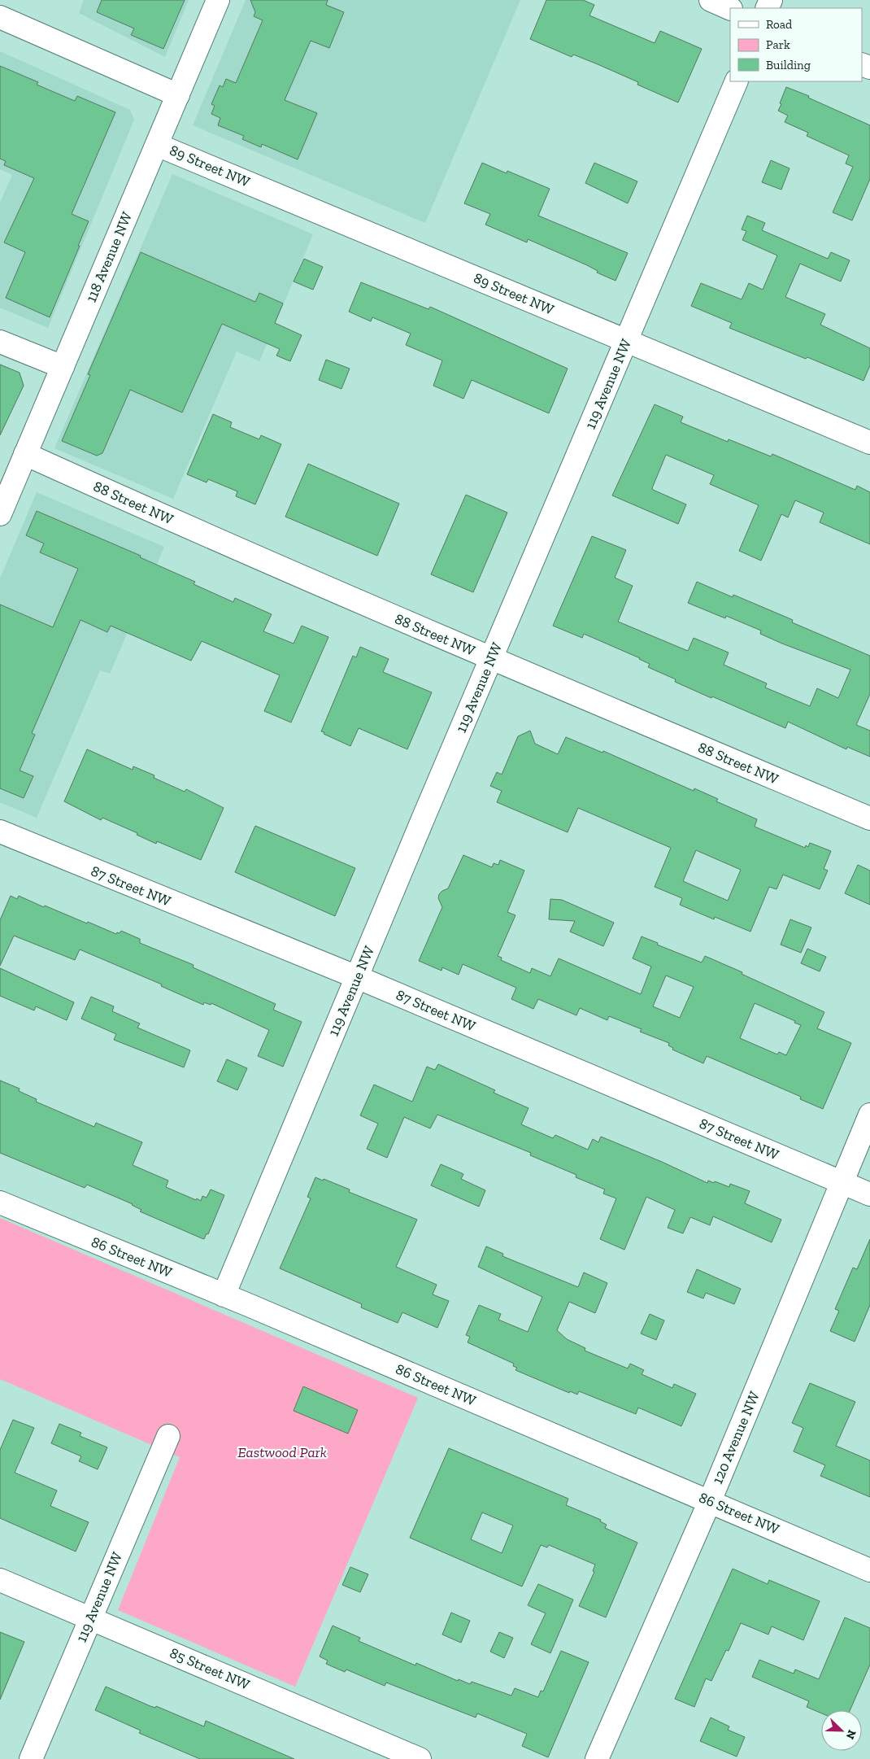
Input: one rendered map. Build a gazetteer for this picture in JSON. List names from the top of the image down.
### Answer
{
  "streets": {
    "street": [
      "89 Street NW",
      "118 Avenue NW",
      "119 Avenue NW",
      "88 Street NW",
      "87 Street NW",
      "86 Street NW",
      "120 Avenue NW",
      "85 Street NW"
    ]
  },
  "crossings": [
    ["89 Street NW", "118 Avenue NW"],
    ["89 Street NW", "119 Avenue NW"],
    ["118 Avenue NW", "88 Street NW"],
    ["119 Avenue NW", "88 Street NW"],
    ["119 Avenue NW", "87 Street NW"],
    ["119 Avenue NW", "86 Street NW"],
    ["119 Avenue NW", "85 Street NW"],
    ["87 Street NW", "120 Avenue NW"],
    ["86 Street NW", "120 Avenue NW"]
  ],
  "parks": ["Eastwood Park"],
  "legend": ["Road", "Park", "Building"],
  "north": "bottom right"
}
